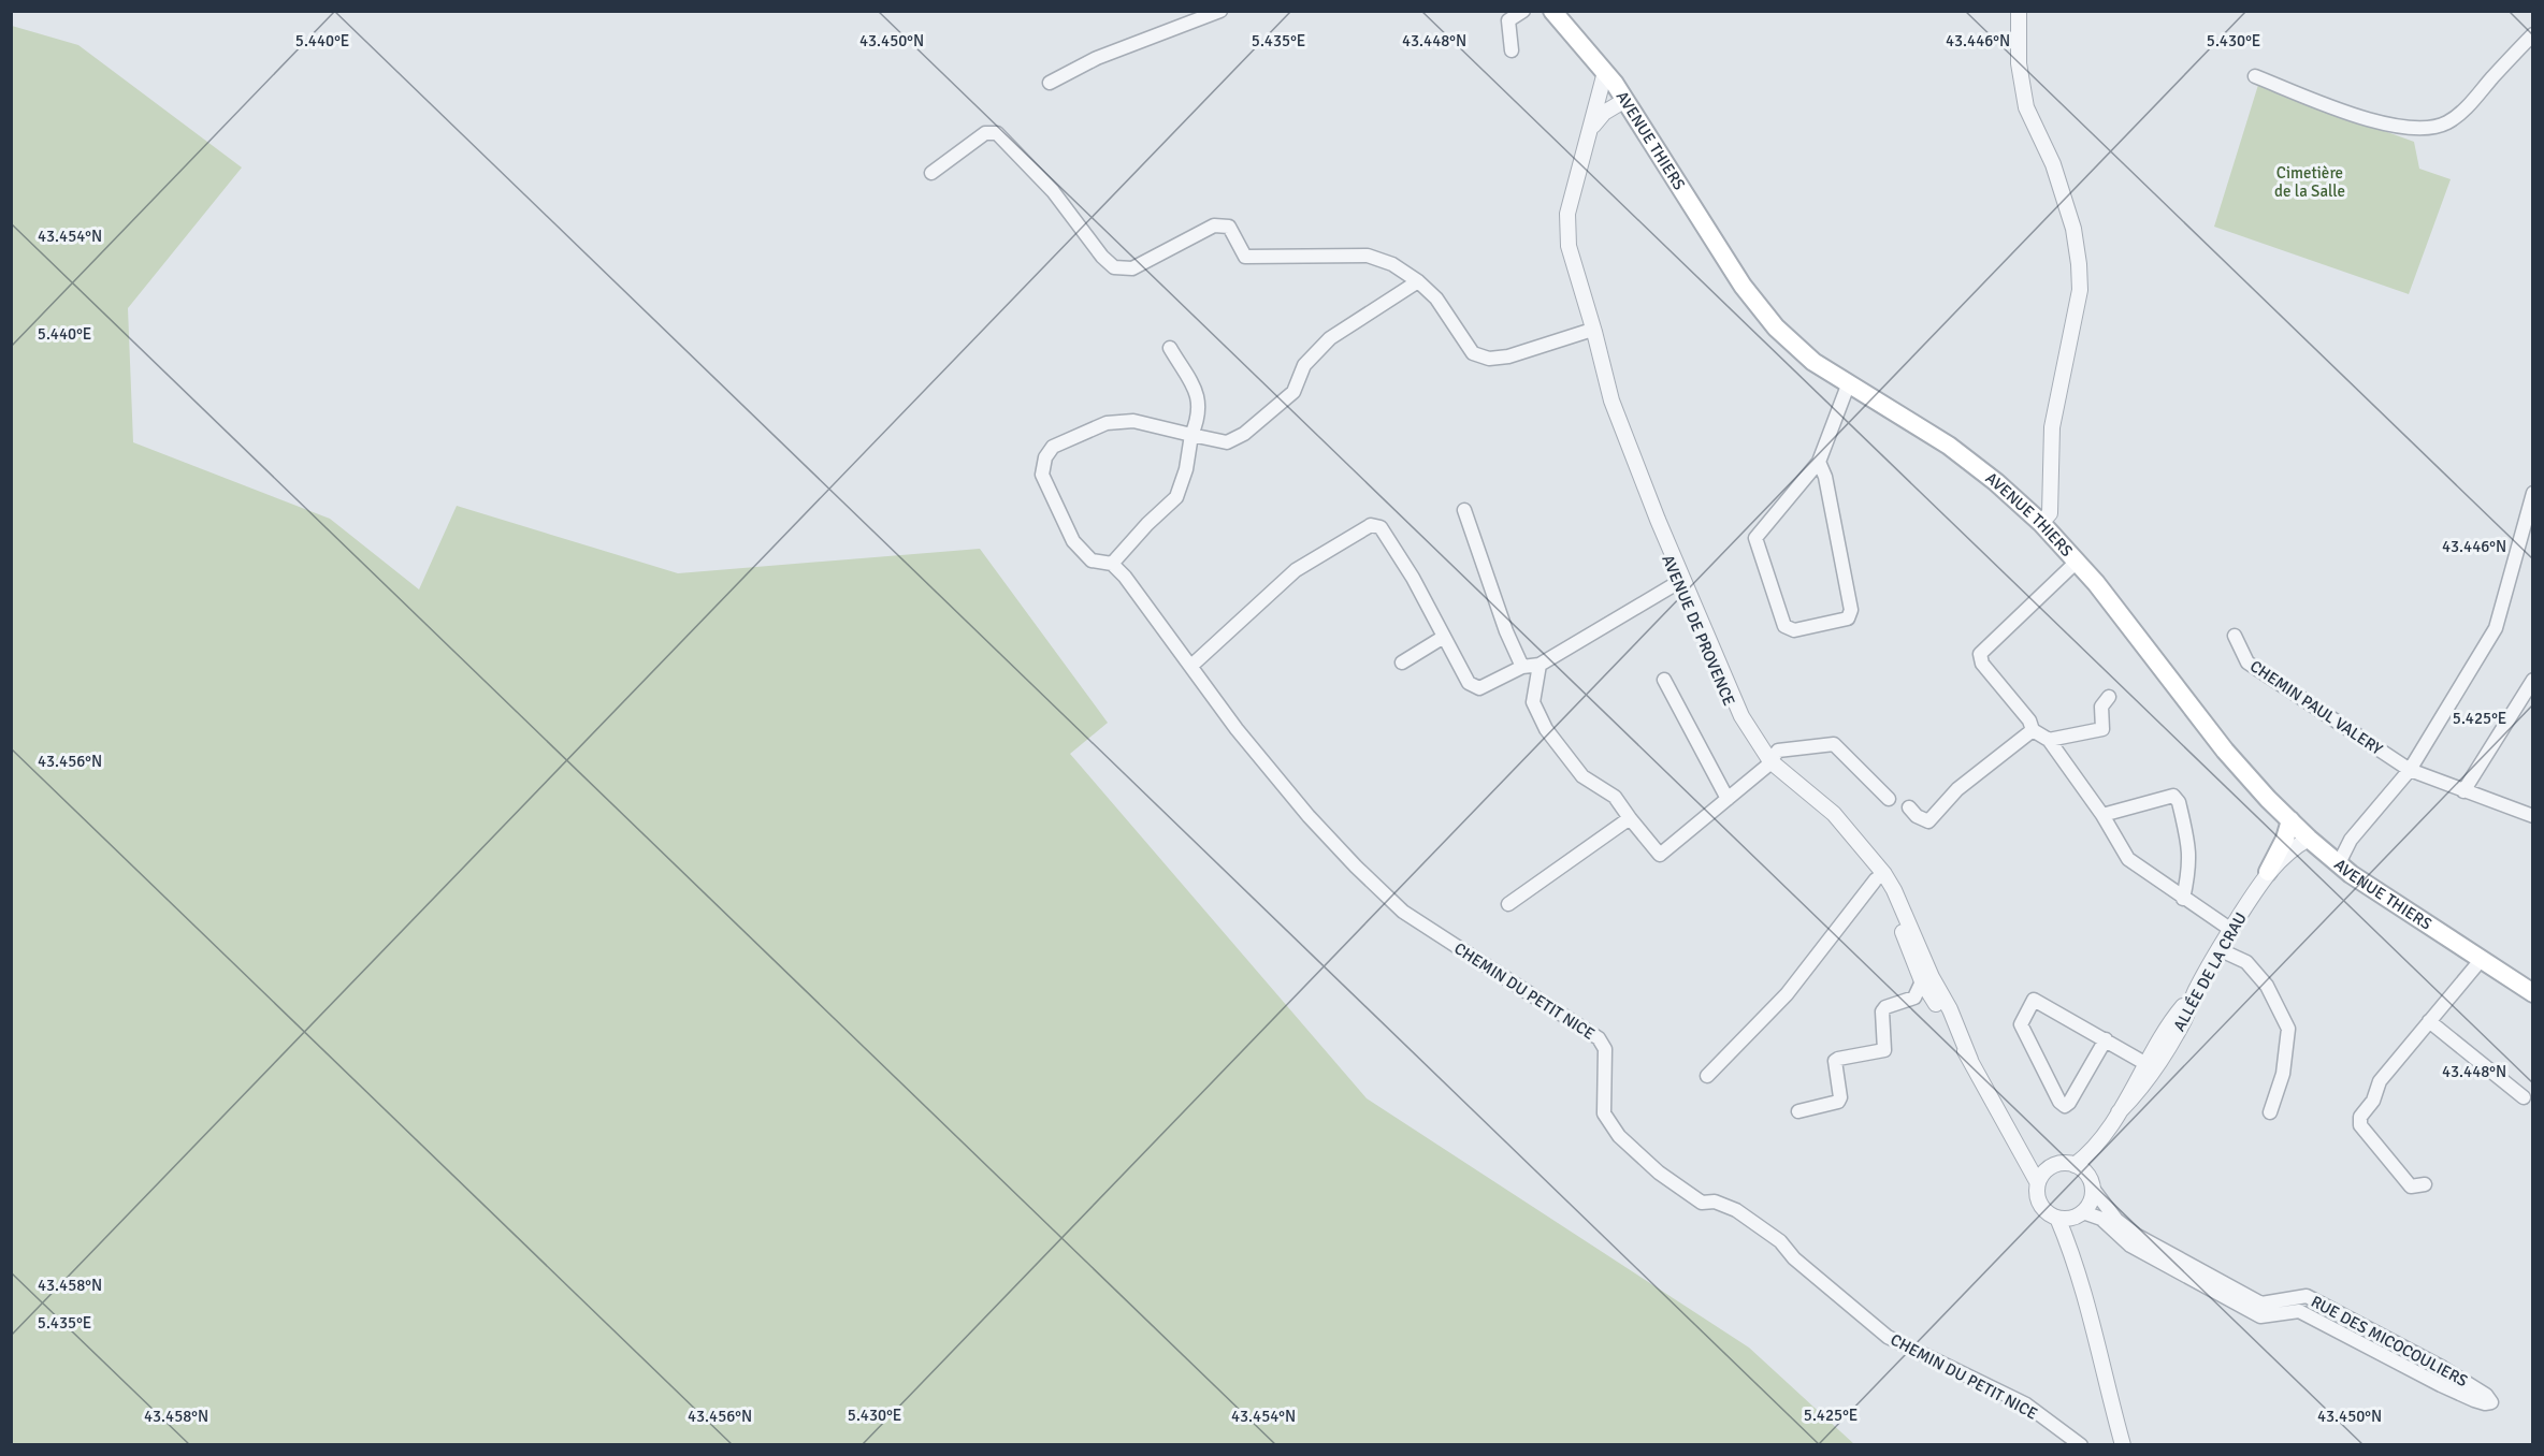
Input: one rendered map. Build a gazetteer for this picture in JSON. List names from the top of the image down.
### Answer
{
  "streets": {
    "main road": ["AVENUE THIERS"],
    "street": [
      "AVENUE DE PROVENCE",
      "CHEMIN PAUL VALERY",
      "ALLÉE DE LA CRAU",
      "CHEMIN DU PETIT NICE",
      "RUE DES MICOCOULIERS"
    ]
  },
  "crossings": [
    ["AVENUE THIERS", "AVENUE DE PROVENCE"],
    ["AVENUE THIERS", "ALLÉE DE LA CRAU"],
    ["AVENUE DE PROVENCE", "RUE DES MICOCOULIERS"]
  ],
  "parks": ["Cimetière de la Salle"],
  "coordinates": [
    "43.450°N",
    "43.448°N",
    "43.446°N",
    "5.435°E",
    "5.440°E",
    "5.430°E",
    "43.454°N",
    "5.425°E",
    "43.456°N",
    "43.458°N"
  ]
}
